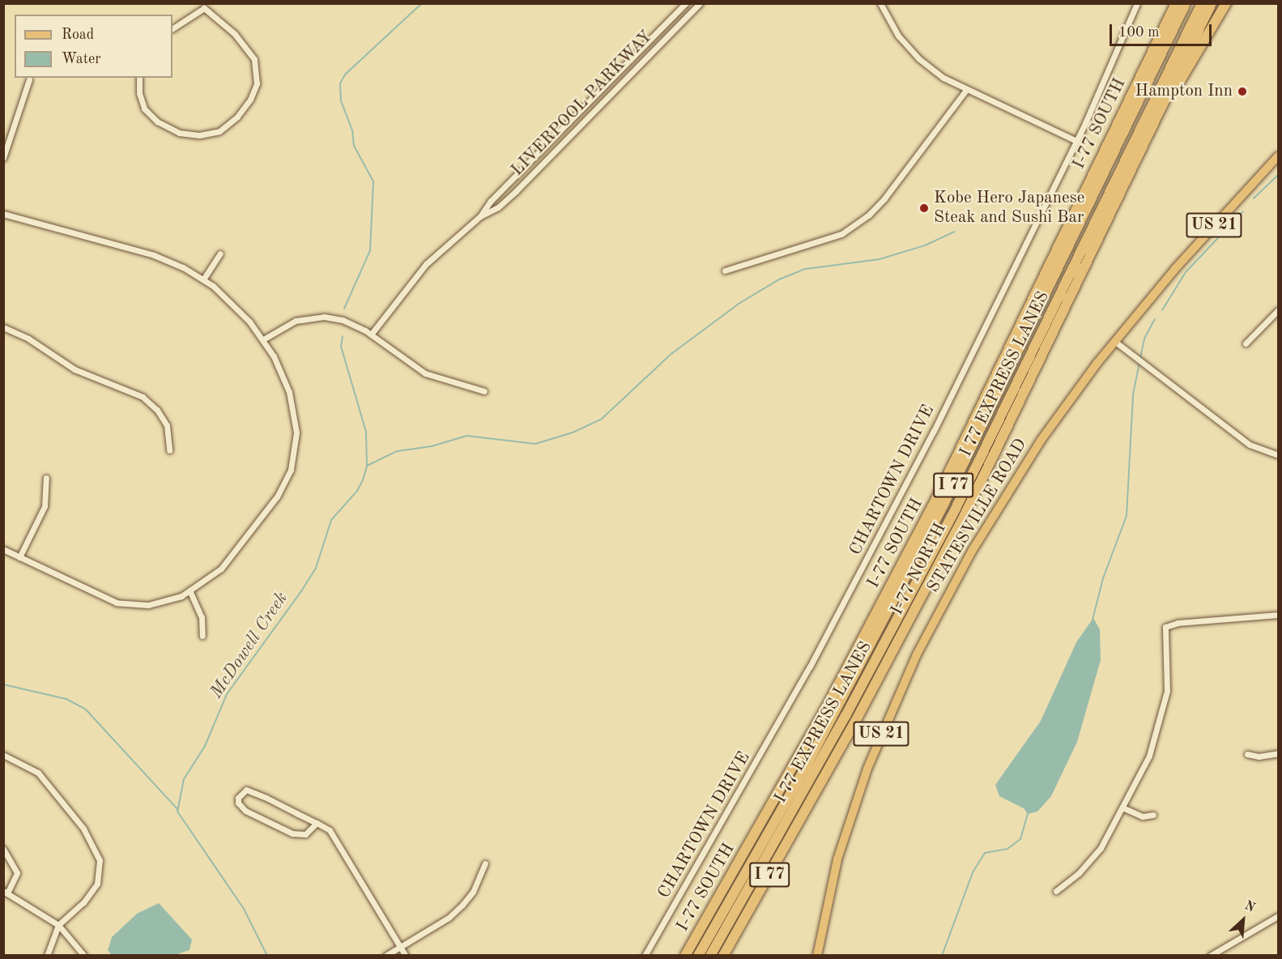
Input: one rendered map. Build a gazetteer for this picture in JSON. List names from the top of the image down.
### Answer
{
  "streets": {
    "highway": [
      "I-77 SOUTH",
      "I 77 EXPRESS LANES",
      "I 77",
      "I-77 NORTH"
    ],
    "main road": ["US 21", "STATESVILLE ROAD"],
    "street": ["LIVERPOOL PARKWAY", "CHARTOWN DRIVE"]
  },
  "water": ["McDowell Creek"],
  "places": ["Hampton Inn", "Kobe Hero Japanese Steak and Sushi Bar"],
  "legend": ["Road", "Water"],
  "scale_bar": "100 m",
  "north": "top right"
}
